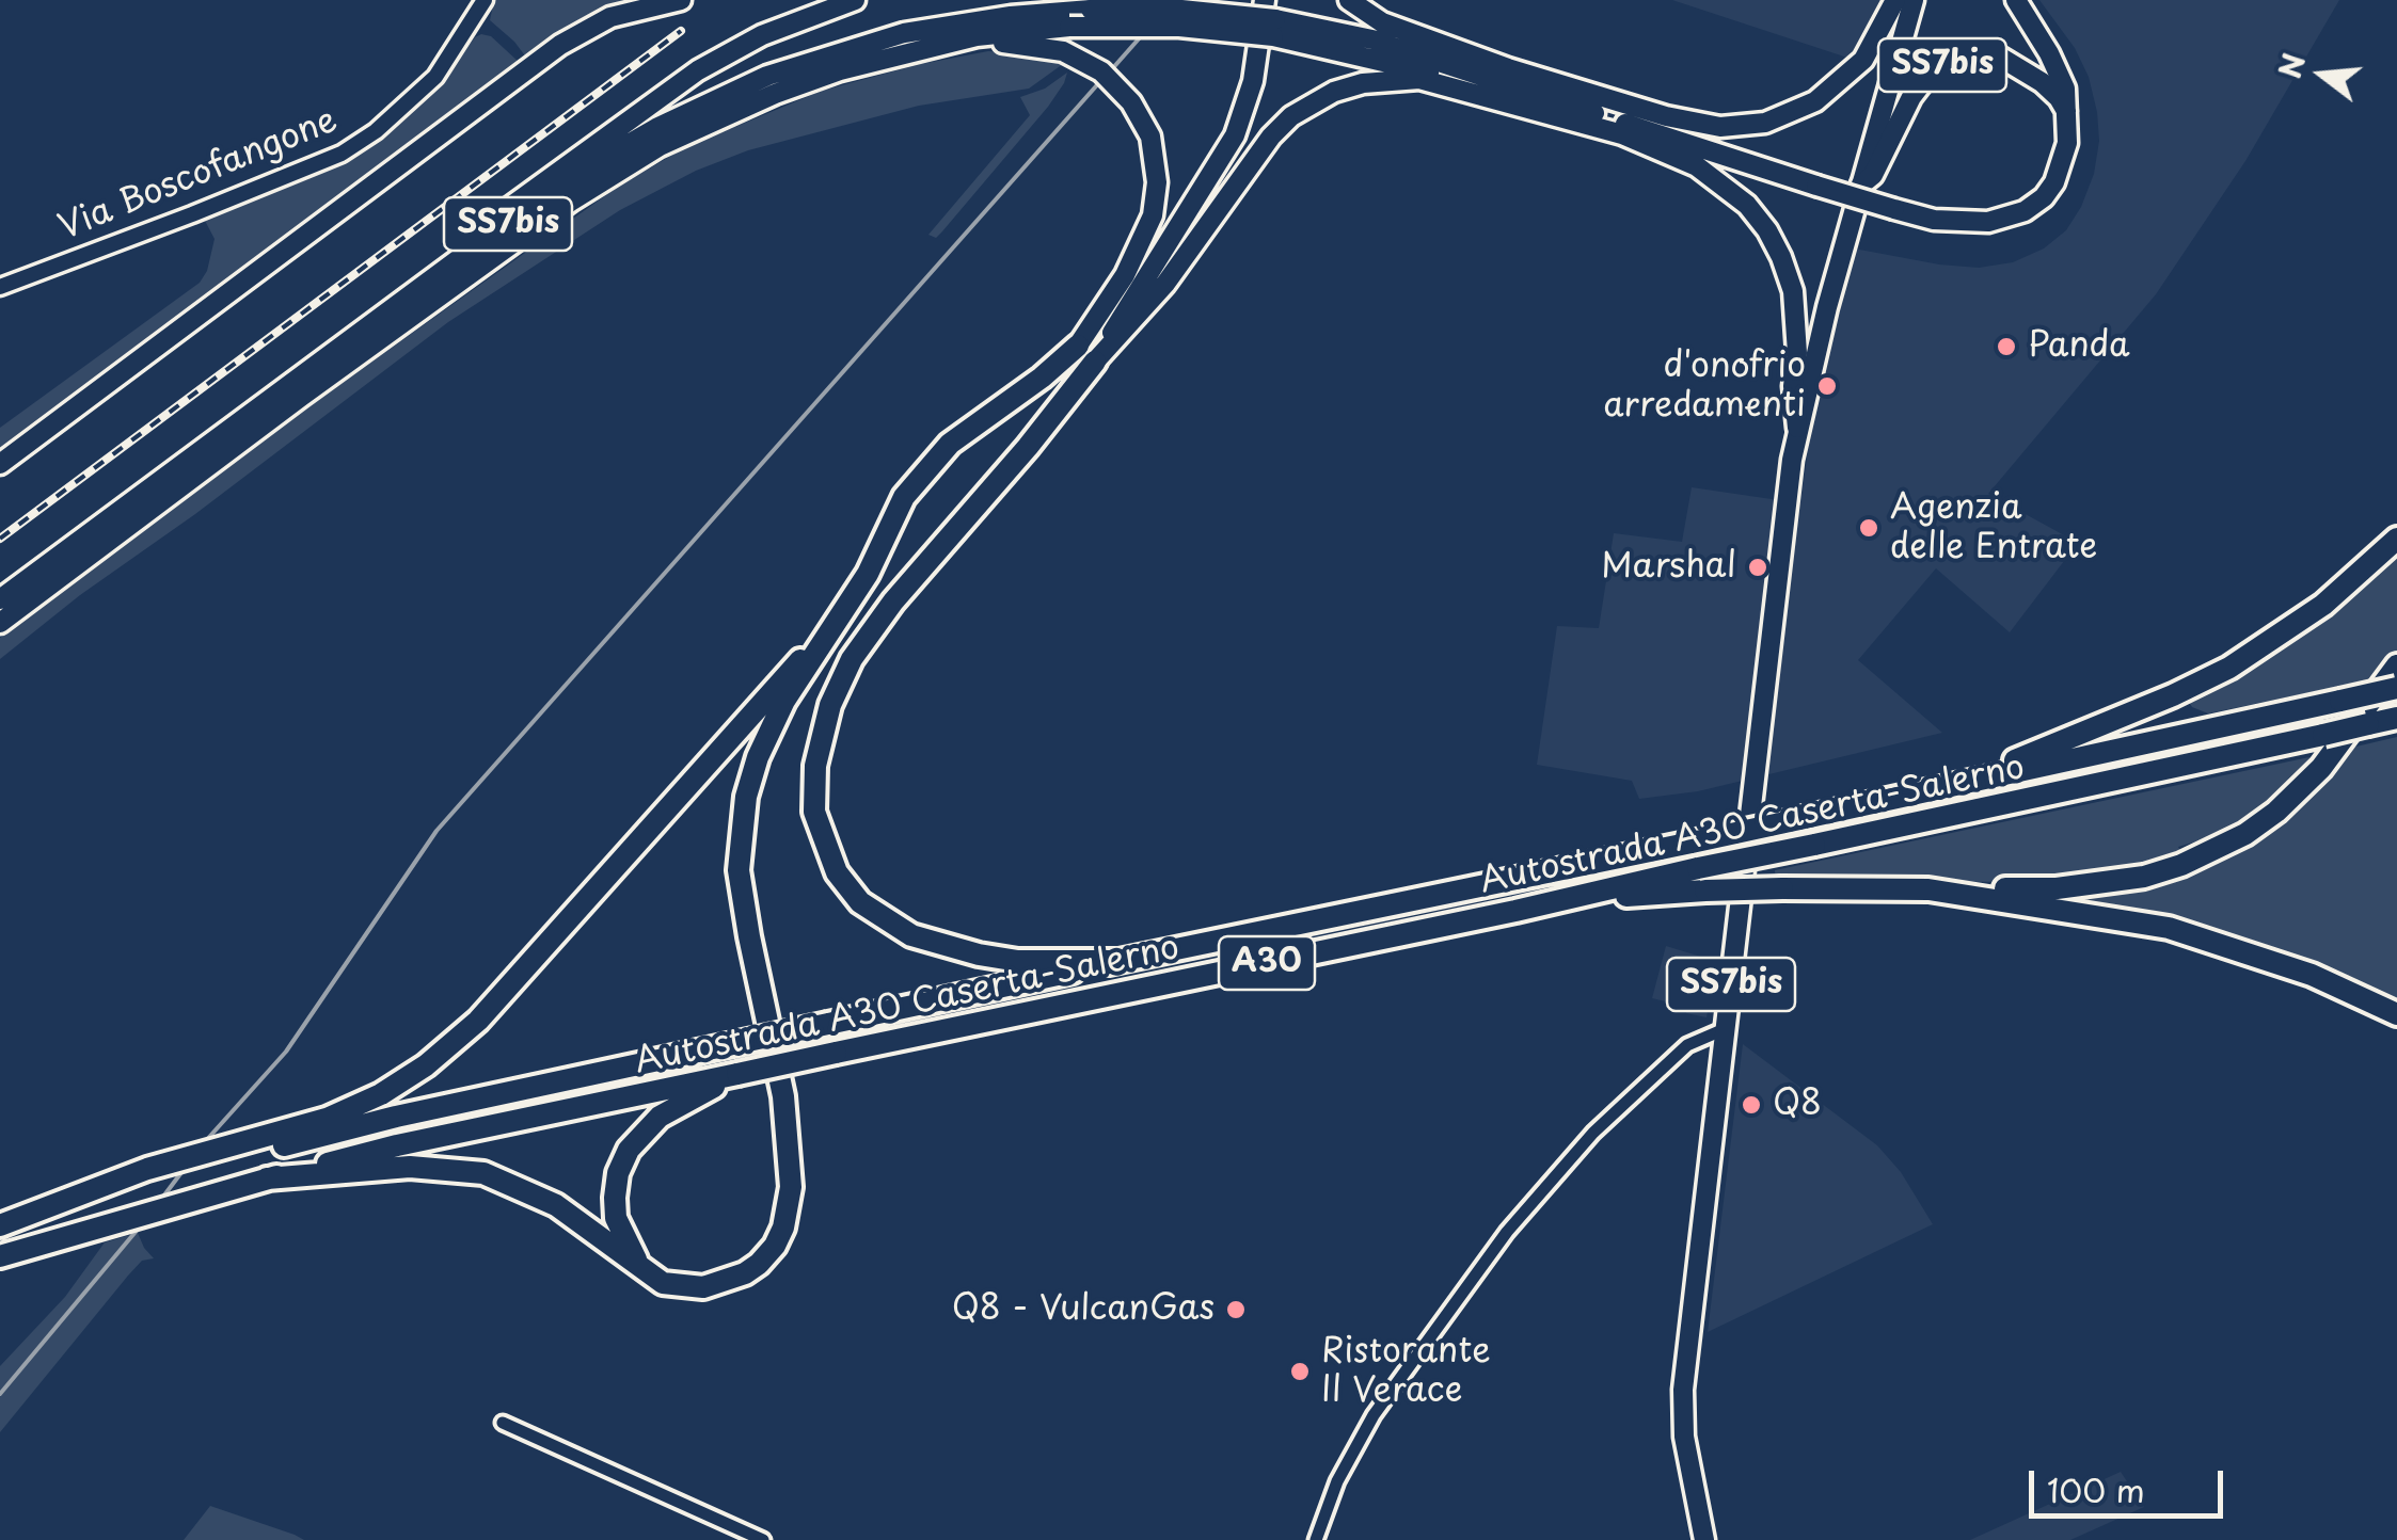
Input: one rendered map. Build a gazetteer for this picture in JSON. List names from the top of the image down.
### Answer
{
  "streets": {
    "highway": ["Autostrada A30 Caserta-Salerno", "A30"],
    "main road": ["SS7bis"],
    "street": ["Via Boscofangone"]
  },
  "places": [
    "Panda",
    "d'onofrio arredamenti",
    "Agenzia delle Entrate",
    "Marshal",
    "Q8",
    "Q8 - VulcanGas",
    "Ristorante Il Verace"
  ],
  "scale_bar": "100 m",
  "north": "left"
}
